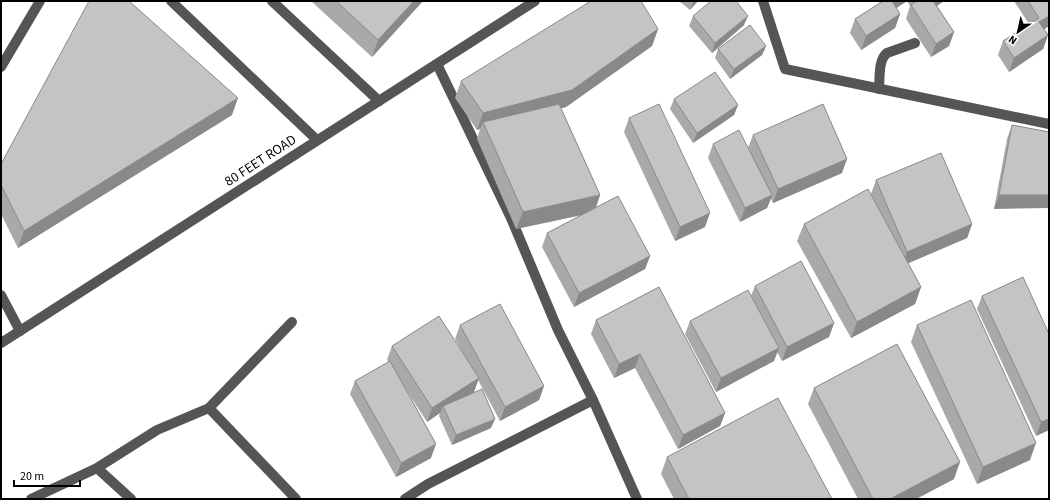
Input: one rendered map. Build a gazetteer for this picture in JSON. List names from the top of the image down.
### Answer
{
  "streets": {
    "street": ["80 FEET ROAD"]
  },
  "scale_bar": "20 m",
  "north": "bottom left"
}
